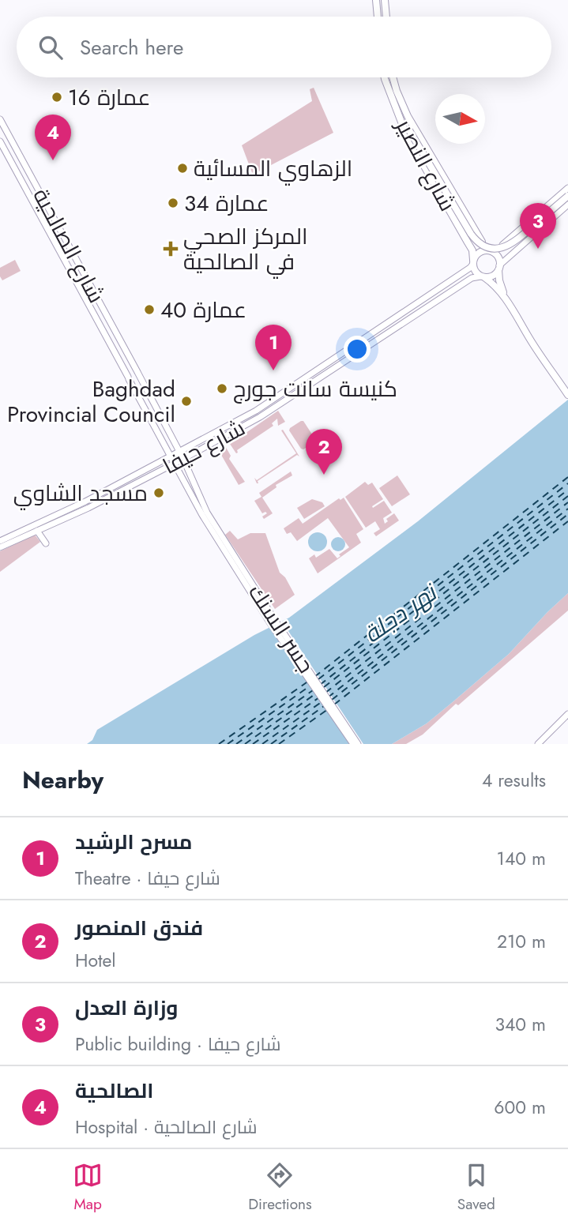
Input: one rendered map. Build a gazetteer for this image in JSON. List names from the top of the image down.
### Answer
{
  "streets": {
    "main road": [
      "شارع النصیر",
      "شارع الصالحية",
      "شارع حيفا",
      "جسر السنك"
    ]
  },
  "crossings": [
    ["شارع النصیر", "شارع حيفا"],
    ["شارع الصالحية", "شارع حيفا"],
    ["شارع الصالحية", "جسر السنك"]
  ],
  "water": ["نهر دجلة"],
  "places": {
    "other": [
      "عمارة 16",
      "الزهاوي المسائية",
      "عمارة 34",
      "عمارة 40",
      "كنيسة سانت جورج",
      "Baghdad Provincial Council",
      "مسجد الشاوي"
    ],
    "health": ["المركز الصحي في الصالحية"]
  },
  "north": "right",
  "page": {
    "search": "Search here",
    "pins": [
      "4",
      "3",
      "1",
      "2"
    ],
    "heading": ["Nearby", "4 results"],
    "list": [
      {
        "mark": "1",
        "name": "مسرح الرشيد",
        "note": "Theatre · شارع حيفا",
        "value": "140 m"
      },
      {
        "mark": "2",
        "name": "فندق المنصور",
        "note": "Hotel",
        "value": "210 m"
      },
      {
        "mark": "3",
        "name": "وزارة العدل",
        "note": "Public building · شارع حيفا",
        "value": "340 m"
      },
      {
        "mark": "4",
        "name": "الصالحية",
        "note": "Hospital · شارع الصالحية",
        "value": "600 m"
      }
    ],
    "nav": ["Map", "Directions", "Saved"]
  }
}
